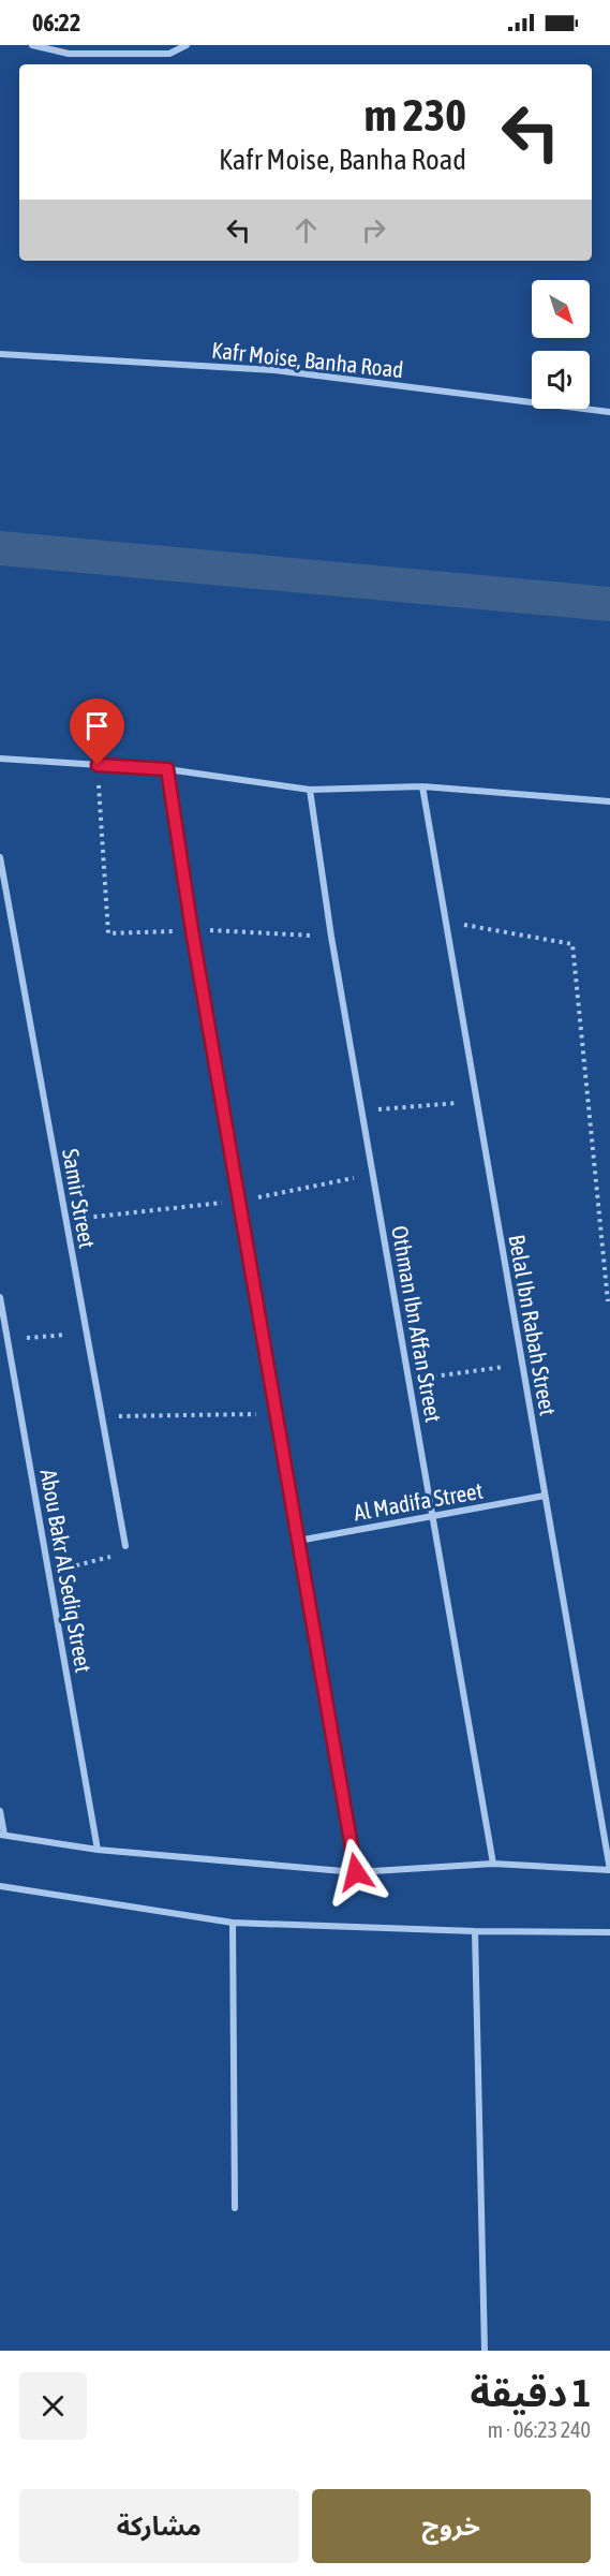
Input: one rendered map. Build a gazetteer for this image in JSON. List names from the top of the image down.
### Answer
{
  "streets": {
    "street": [
      "Kafr Moise, Banha Road",
      "Samir Street",
      "Othman Ibn Affan Street",
      "Belal Ibn Rabah Street",
      "Al Madifa Street",
      "Abou Bakr Al Sediq Street"
    ]
  },
  "crossings": [
    ["Othman Ibn Affan Street", "Al Madifa Street"],
    ["Belal Ibn Rabah Street", "Al Madifa Street"]
  ],
  "north": "bottom right",
  "page": {
    "status": "06:22",
    "turn": ["230 m", "Kafr Moise, Banha Road"],
    "heading": ["1 دقيقة", "240 m · 06:23"],
    "buttons": ["خروج", "مشاركة"]
  }
}
